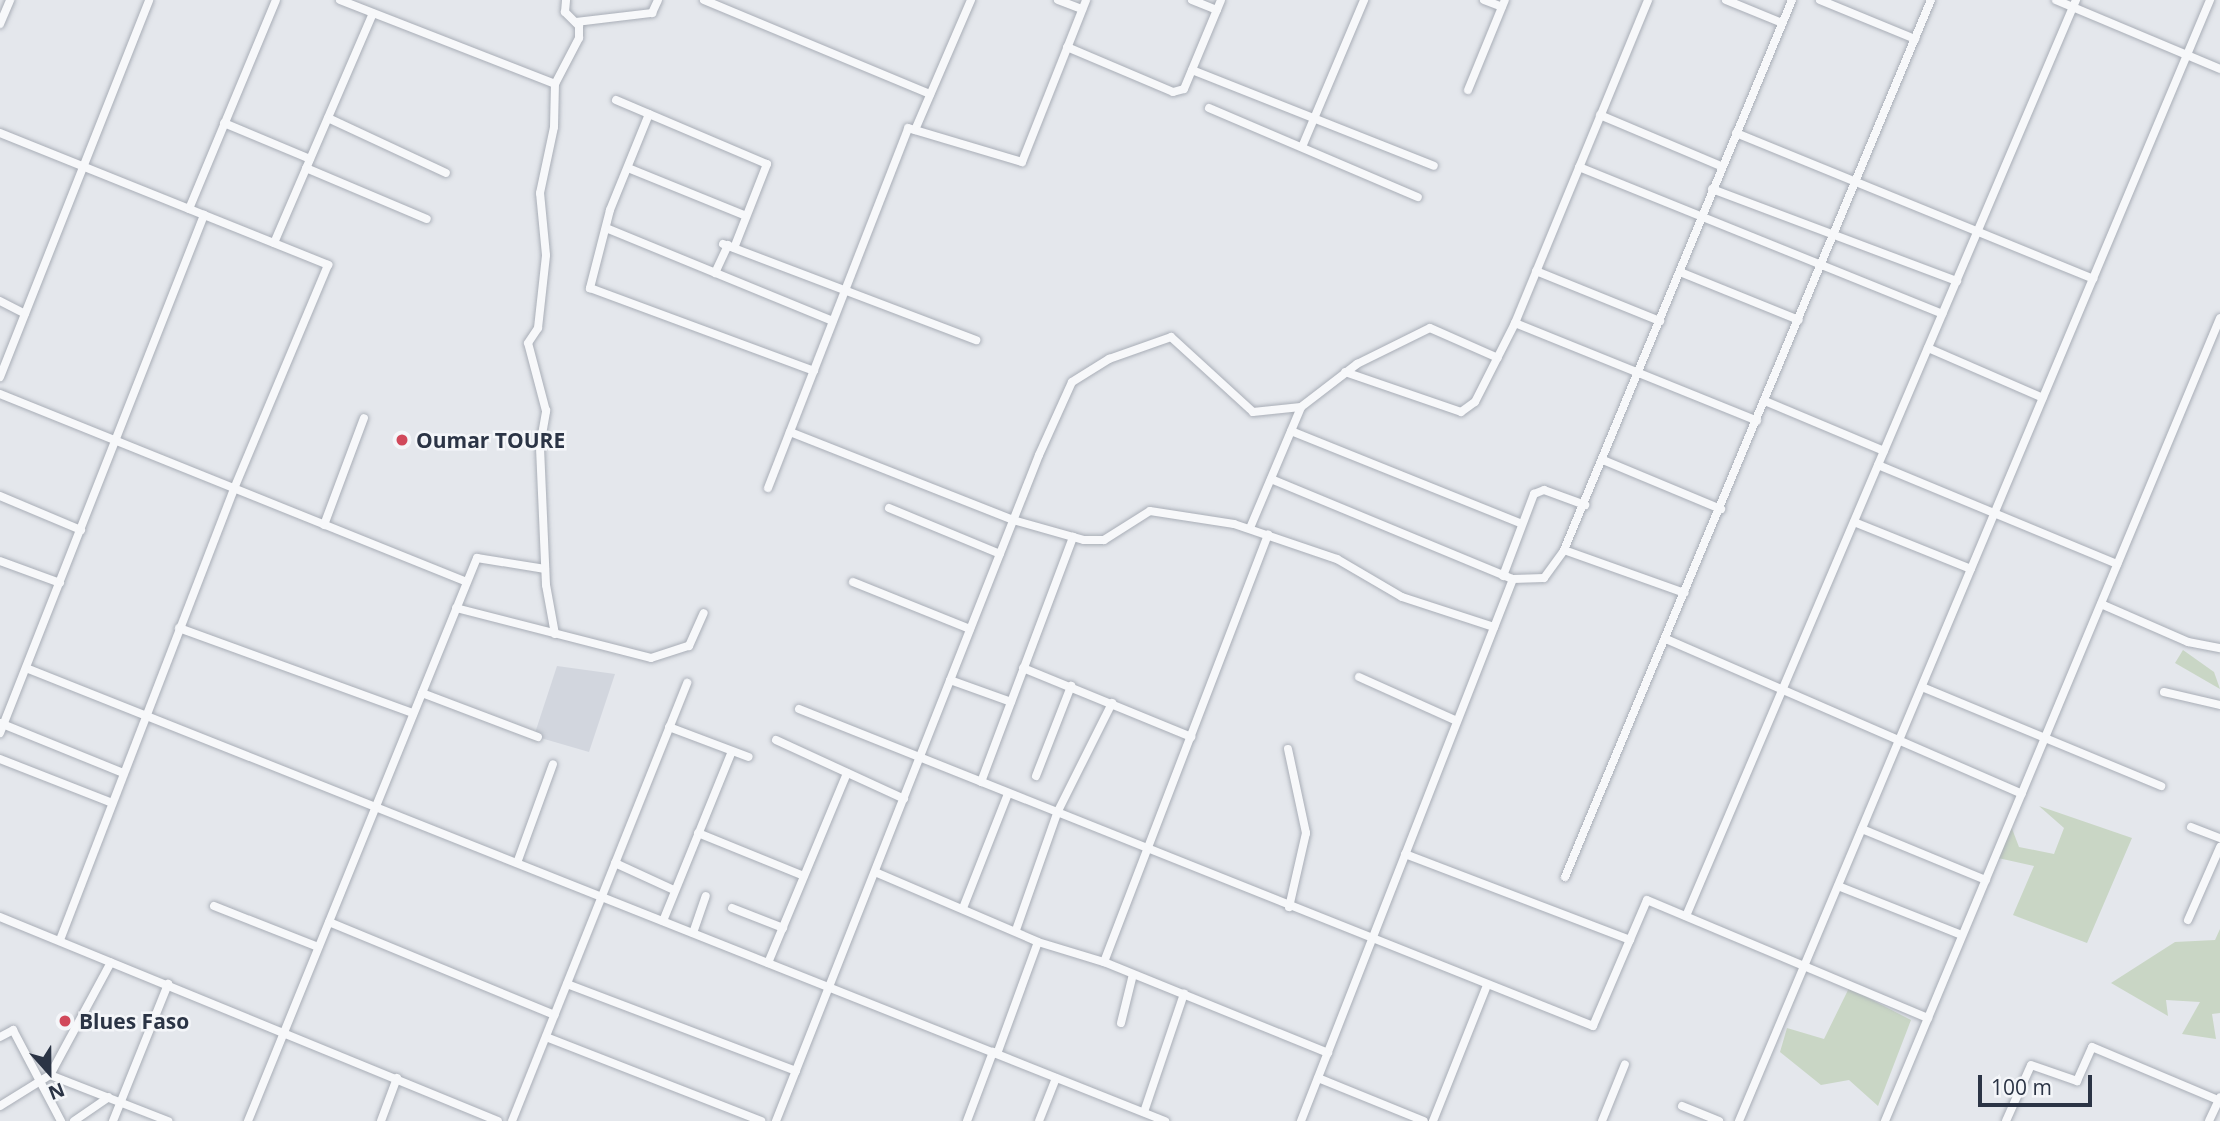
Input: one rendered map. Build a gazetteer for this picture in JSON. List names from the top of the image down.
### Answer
{
  "places": ["Oumar TOURE", "Blues Faso"],
  "scale_bar": "100 m",
  "north": "bottom"
}
